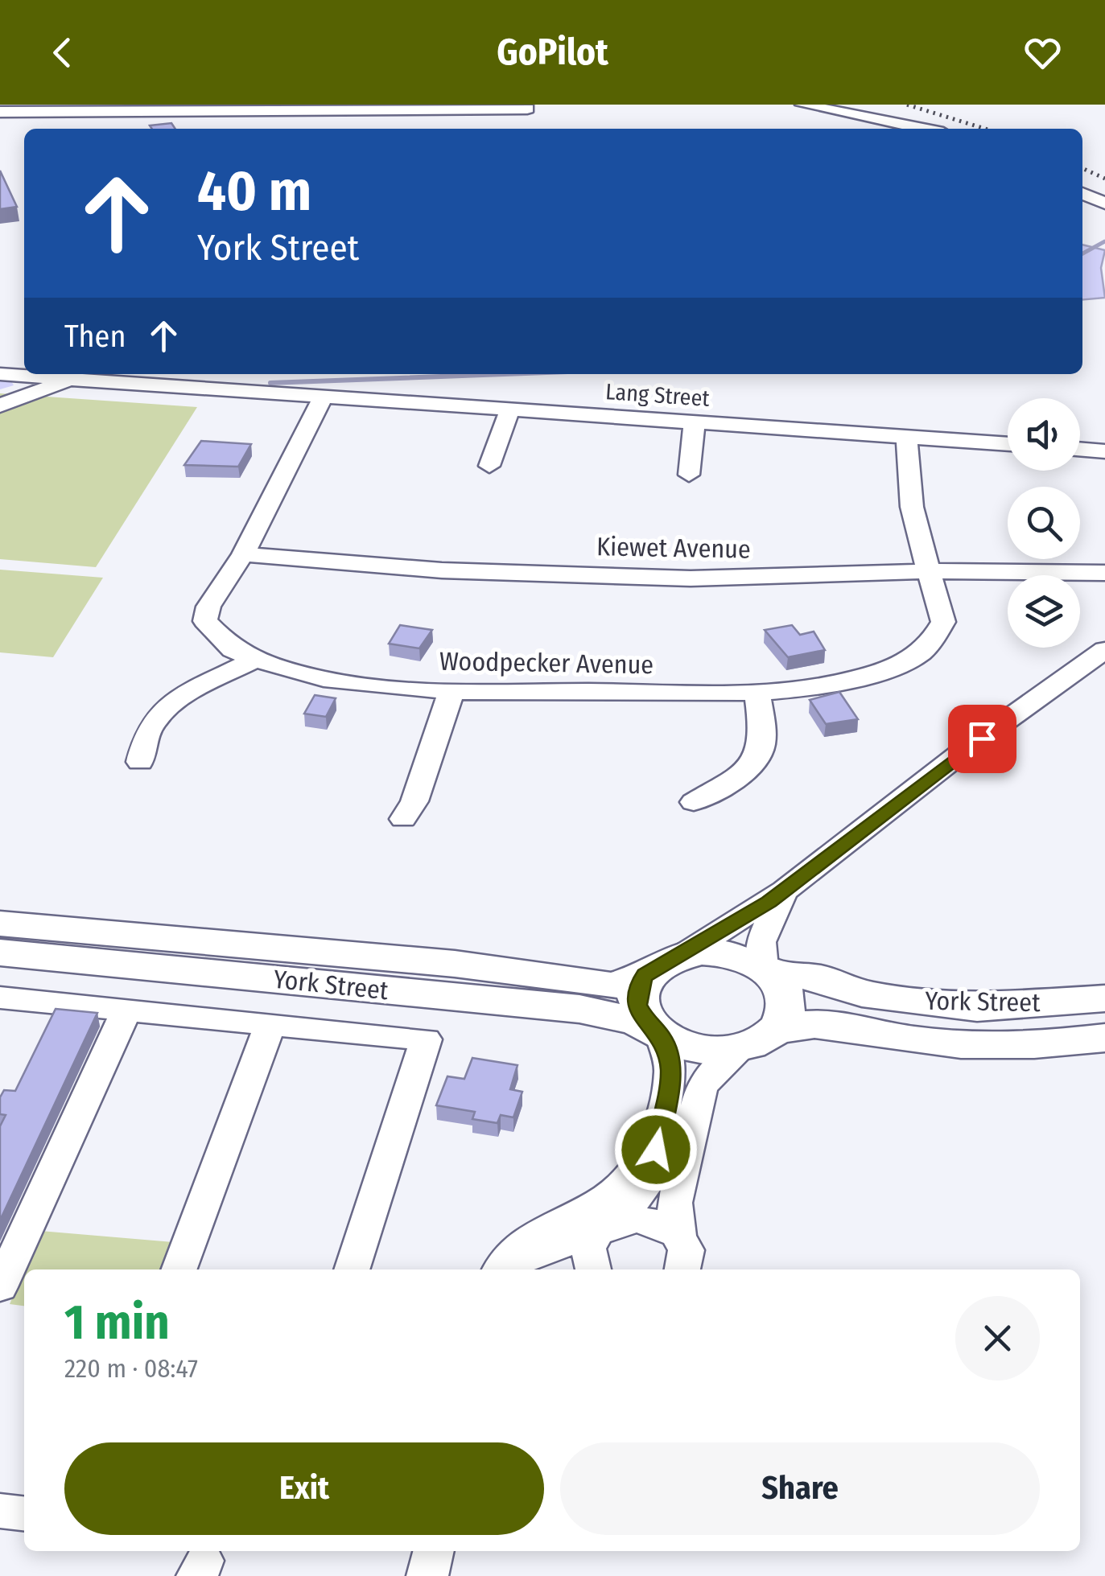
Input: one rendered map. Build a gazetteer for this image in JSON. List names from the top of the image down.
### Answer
{
  "streets": {
    "main road": ["York Street"],
    "street": ["Lang Street", "Kiewet Avenue", "Woodpecker Avenue"]
  },
  "crossings": [
    ["Lang Street", "Woodpecker Avenue"],
    ["Kiewet Avenue", "Woodpecker Avenue"]
  ],
  "page": {
    "header": "GoPilot",
    "turn": ["40 m", "York Street"],
    "then": "Then",
    "heading": ["1 min", "220 m · 08:47"],
    "buttons": ["Exit", "Share"]
  }
}
